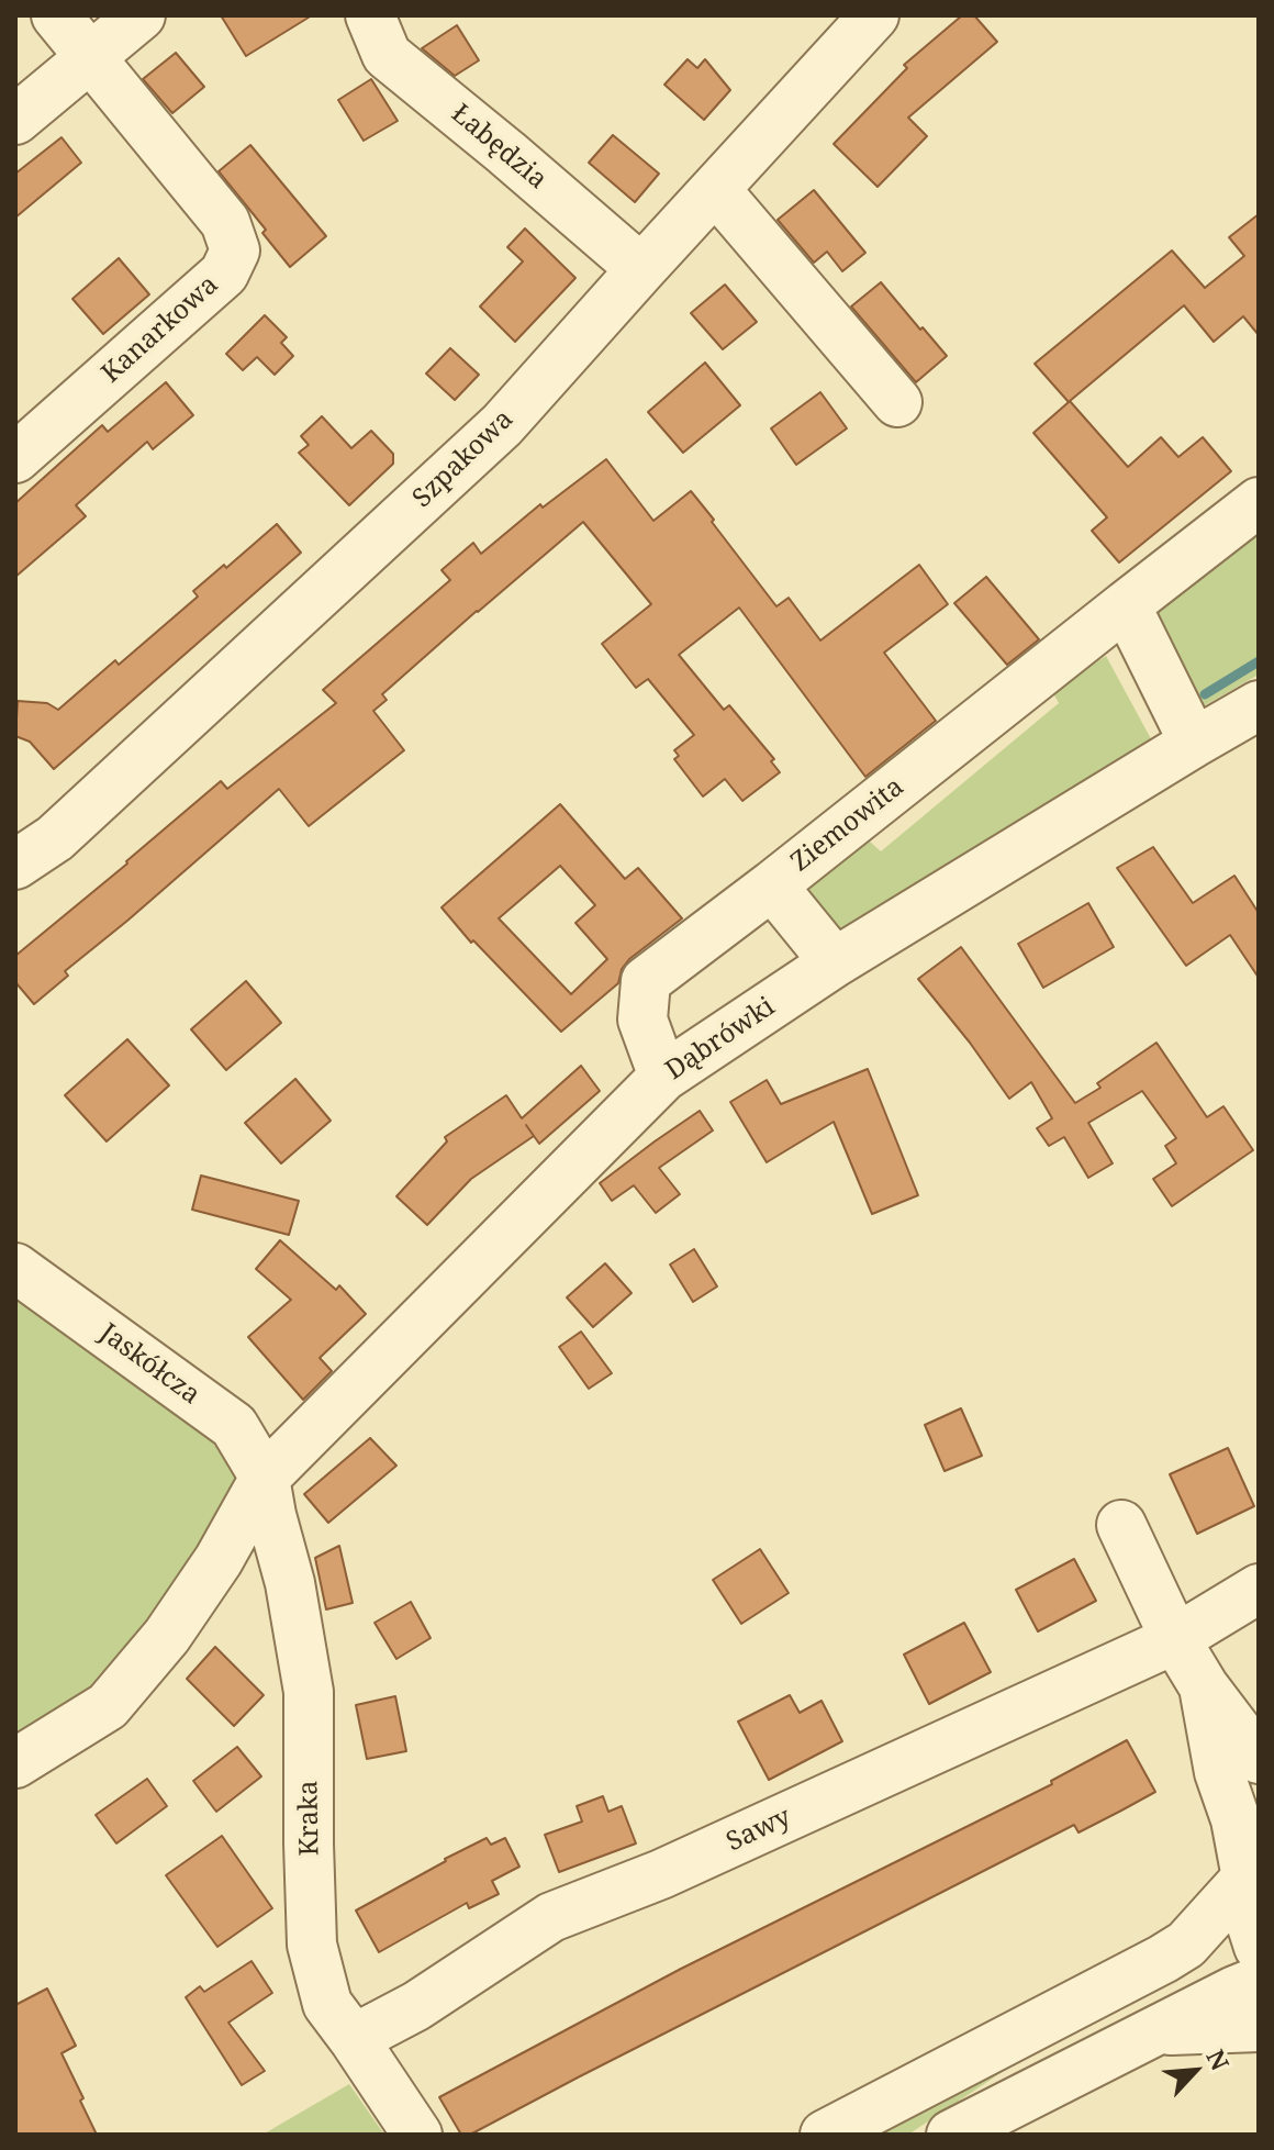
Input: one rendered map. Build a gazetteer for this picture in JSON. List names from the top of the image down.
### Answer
{
  "streets": {
    "street": [
      "Łabędzia",
      "Kanarkowa",
      "Szpakowa",
      "Ziemowita",
      "Dąbrówki",
      "Jaskółcza",
      "Kraka",
      "Sawy"
    ]
  },
  "crossings": [
    ["Łabędzia", "Szpakowa"],
    ["Ziemowita", "Dąbrówki"],
    ["Dąbrówki", "Jaskółcza"],
    ["Dąbrówki", "Kraka"],
    ["Jaskółcza", "Kraka"],
    ["Kraka", "Sawy"]
  ],
  "north": "top right"
}
